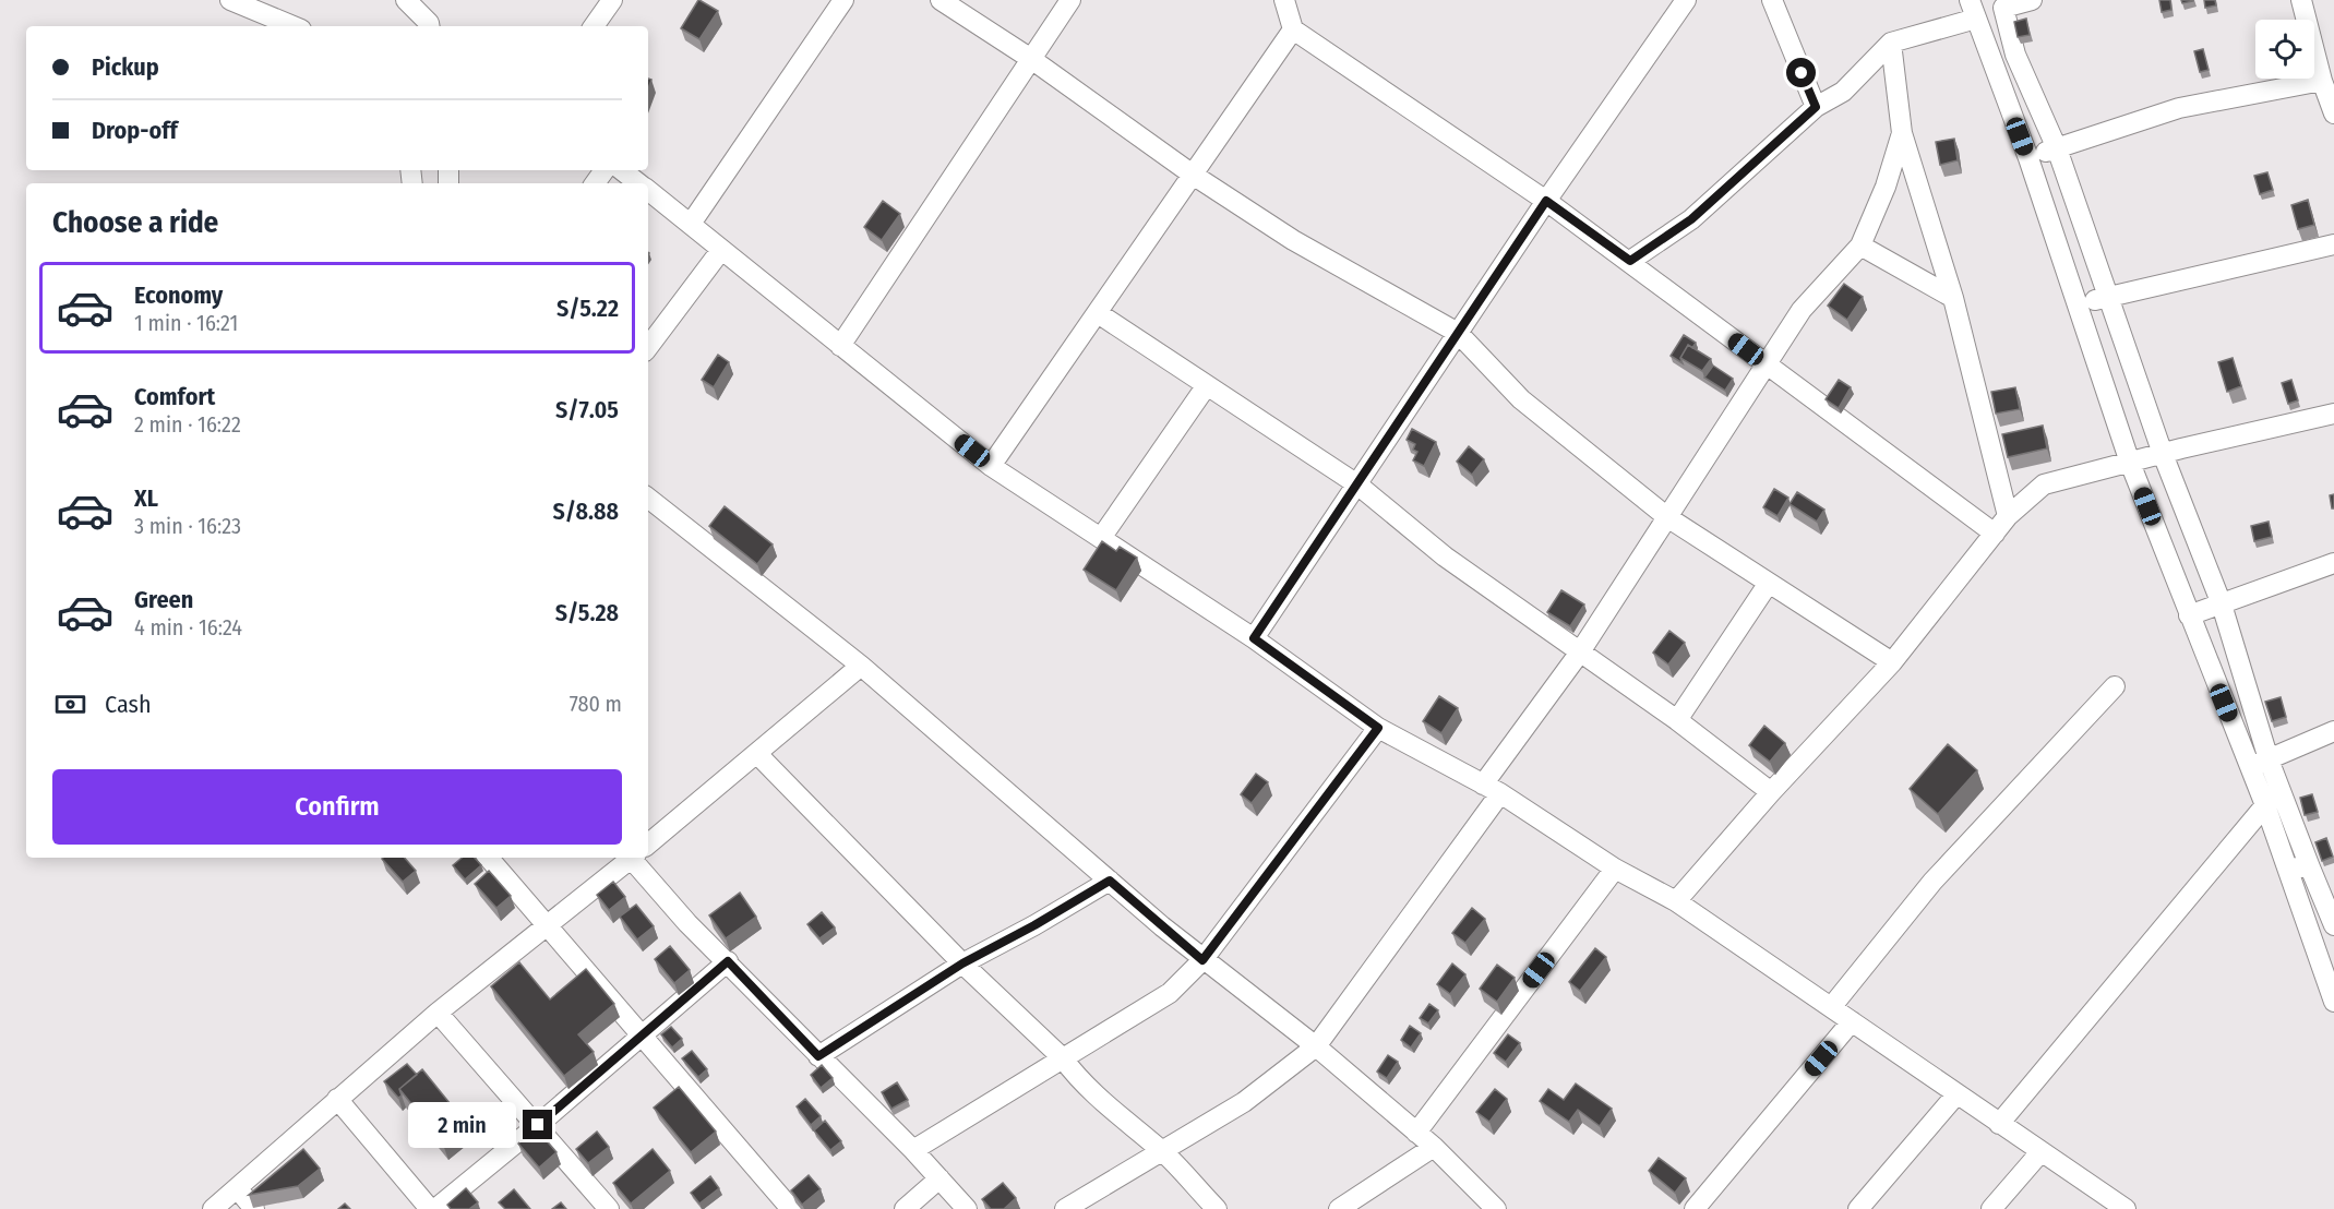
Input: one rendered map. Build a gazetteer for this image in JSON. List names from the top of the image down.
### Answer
{
  "page": {
    "banner": ["Pickup", "Drop-off"],
    "heading": "Choose a ride",
    "list": [
      {
        "name": "Economy",
        "note": "1 min · 16:21",
        "value": "S/5.22"
      },
      {
        "name": "Comfort",
        "note": "2 min · 16:22",
        "value": "S/7.05"
      },
      {
        "name": "XL",
        "note": "3 min · 16:23",
        "value": "S/8.88"
      },
      {
        "name": "Green",
        "note": "4 min · 16:24",
        "value": "S/5.28"
      }
    ],
    "pay": ["Cash", "780 m"],
    "buttons": "Confirm",
    "bubble": "2 min"
  }
}
